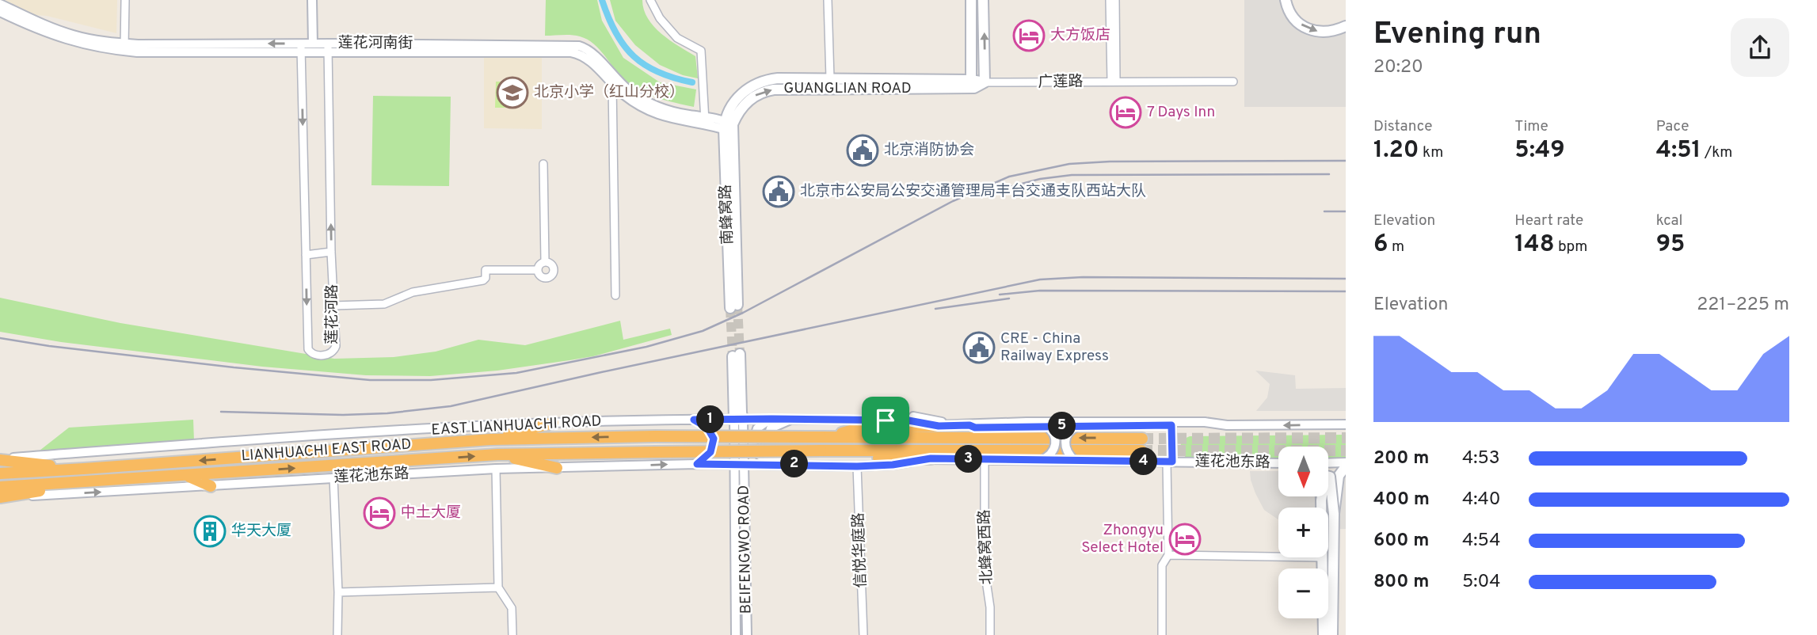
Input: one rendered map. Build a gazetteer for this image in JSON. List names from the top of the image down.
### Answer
{
  "streets": {
    "highway": ["LIANHUACHI EAST ROAD"],
    "main road": ["GUANGLIAN ROAD", "南蜂窝路"],
    "street": [
      "莲花河南街",
      "广莲路",
      "莲花河路",
      "EAST LIANHUACHI ROAD",
      "莲花池东路",
      "北蜂窝西路",
      "BEIFENGWO ROAD",
      "信悦华庭路"
    ]
  },
  "crossings": [
    ["莲花河南街", "GUANGLIAN ROAD"],
    ["莲花河南街", "南蜂窝路"],
    ["莲花河南街", "莲花河路"],
    ["广莲路", "GUANGLIAN ROAD"],
    ["GUANGLIAN ROAD", "南蜂窝路"],
    ["莲花池东路", "北蜂窝西路"],
    ["莲花池东路", "BEIFENGWO ROAD"],
    ["莲花池东路", "信悦华庭路"]
  ],
  "places": {
    "hotel": [
      "大方饭店",
      "7 Days Inn",
      "中土大厦",
      "Zhongyu Select Hotel"
    ],
    "school or university": ["北京小学（红山分校）"],
    "public building": ["北京消防协会", "北京市公安局公安交通管理局丰台交通支队西站大队", "CRE - China Railway Express"],
    "building": ["华天大厦"]
  },
  "north": "bottom",
  "page": {
    "heading": ["Evening run", "20:20"],
    "stats": [
      ["Distance", "1.20 km"],
      ["Time", "5:49"],
      ["Pace", "4:51 /km"],
      ["Elevation", "6 m"],
      ["Heart rate", "148 bpm"],
      ["kcal", "95"]
    ],
    "chart": ["Elevation", "221–225 m"],
    "pins": [
      "1",
      "5",
      "3",
      "4",
      "2"
    ],
    "list": [
      {
        "name": "200 m",
        "note": "4:53"
      },
      {
        "name": "400 m",
        "note": "4:40"
      },
      {
        "name": "600 m",
        "note": "4:54"
      },
      {
        "name": "800 m",
        "note": "5:04"
      }
    ],
    "map_buttons": ["+", "−"]
  }
}
